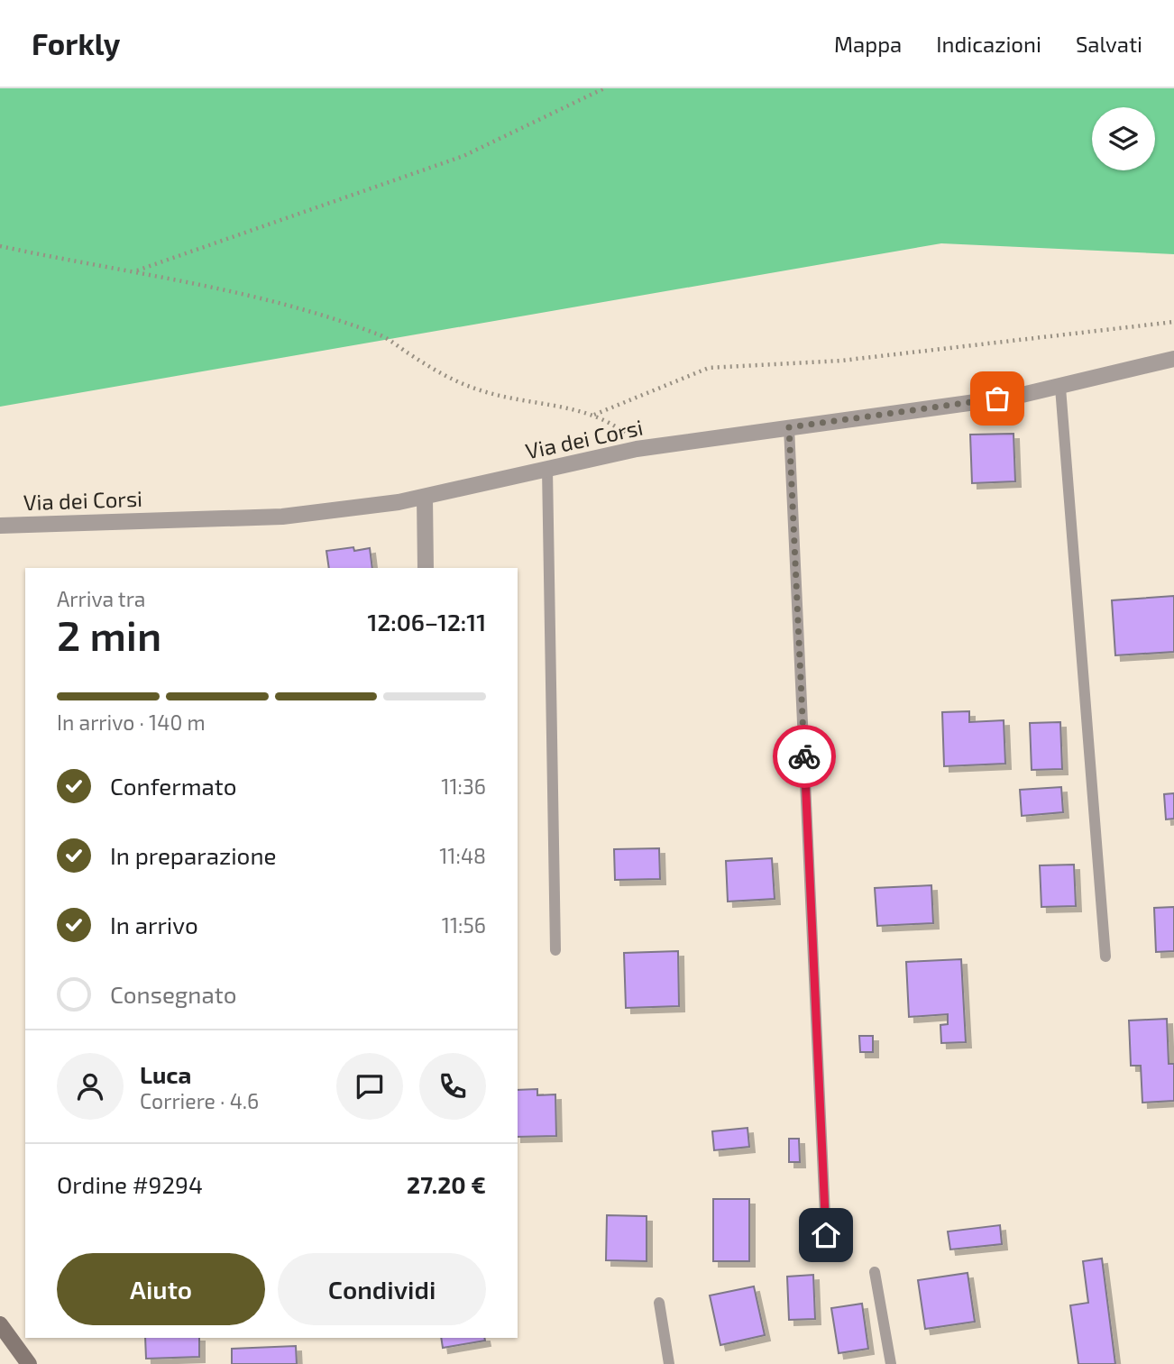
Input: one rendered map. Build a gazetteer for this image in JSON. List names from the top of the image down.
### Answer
{
  "streets": {
    "street": ["Via dei Corsi"]
  },
  "page": {
    "header": "Forkly",
    "nav": ["Mappa", "Indicazioni", "Salvati"],
    "heading": ["2 min", "Arriva tra", "12:06–12:11"],
    "panel": [
      "Luca",
      "Corriere · 4.6",
      "Ordine #9294",
      "27.20 €"
    ],
    "bar": "In arrivo · 140 m",
    "list": [
      ["Confermato", "11:36"],
      ["In preparazione", "11:48"],
      ["In arrivo", "11:56"],
      "Consegnato"
    ],
    "buttons": ["Aiuto", "Condividi"]
  }
}
